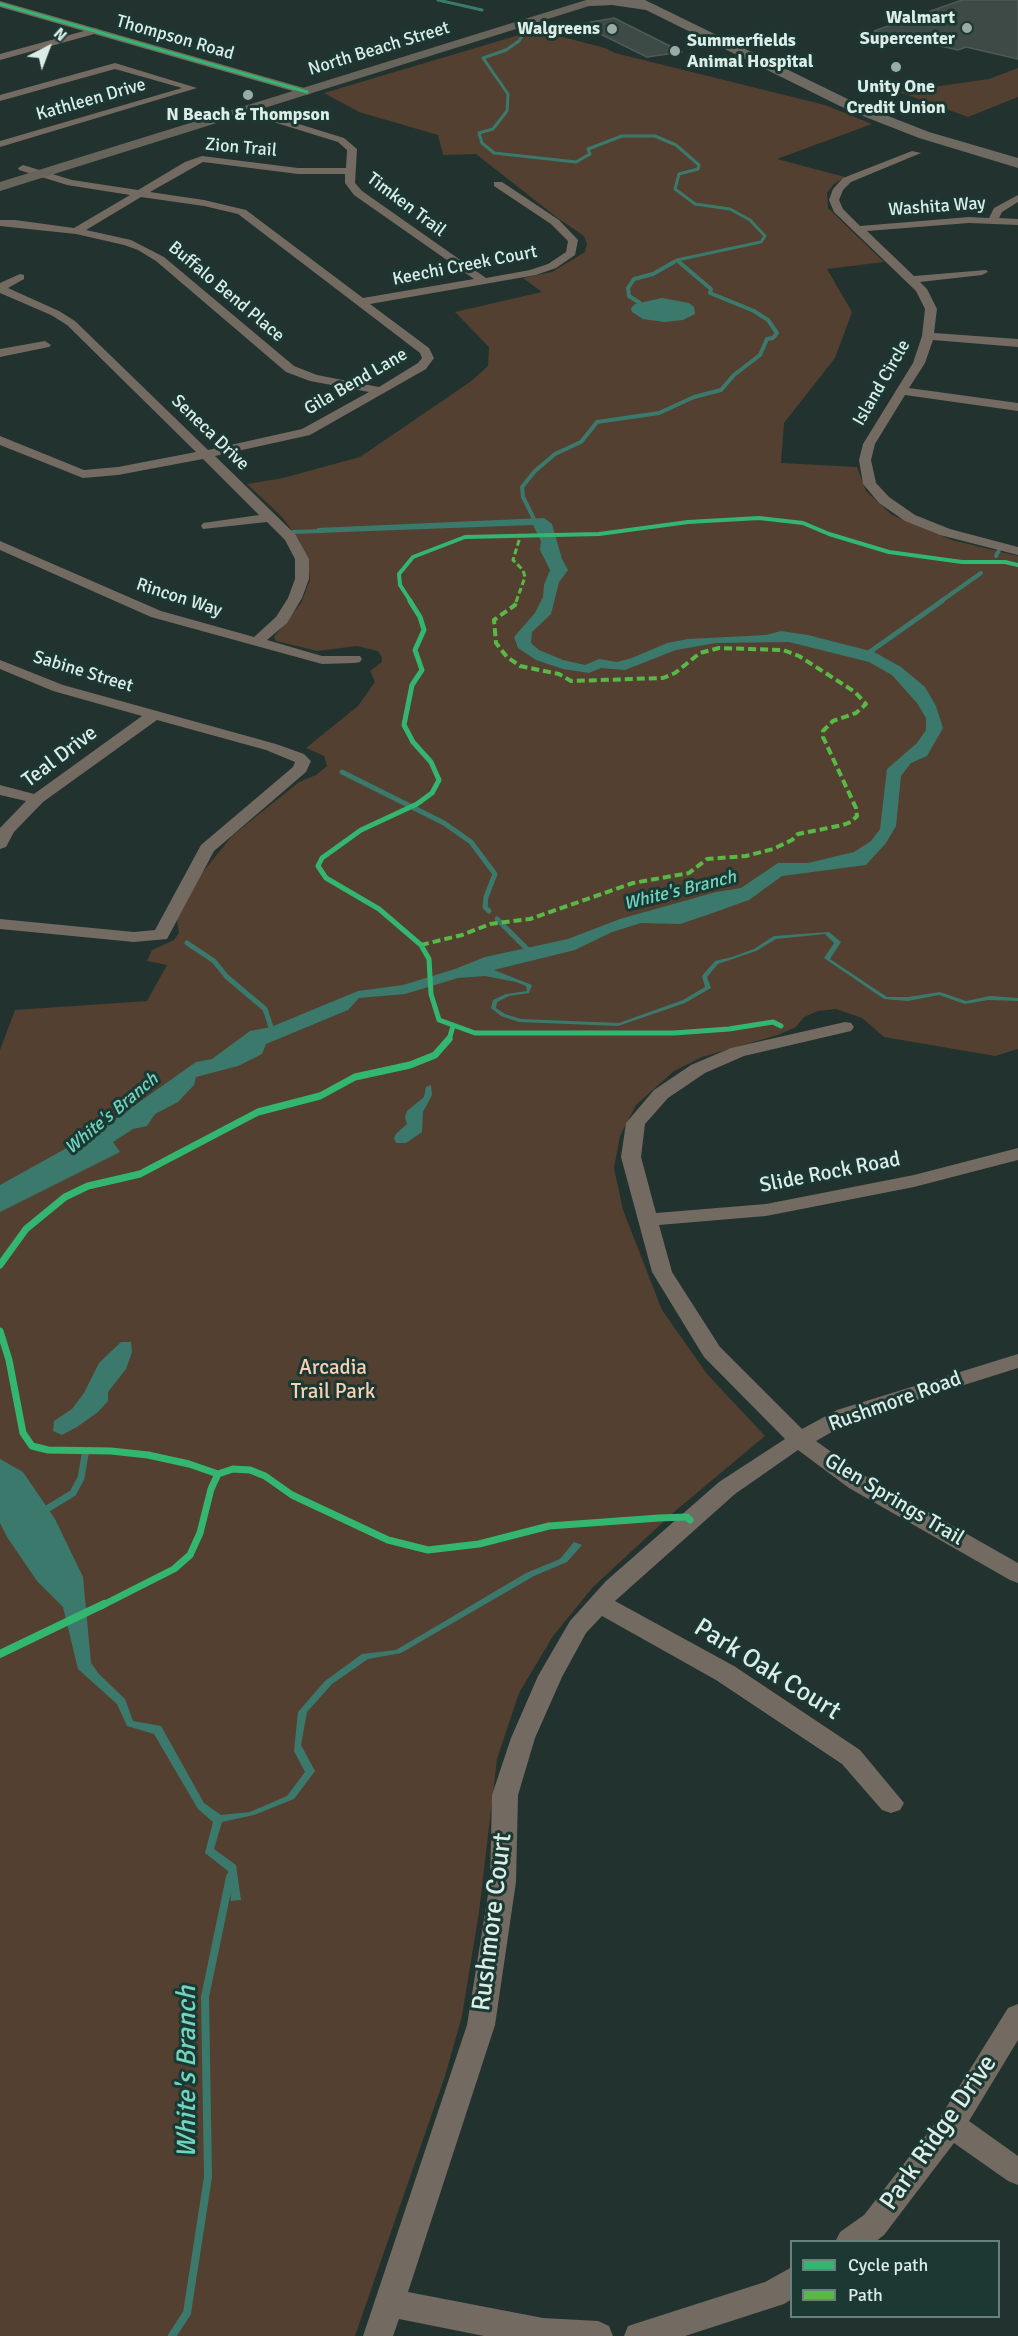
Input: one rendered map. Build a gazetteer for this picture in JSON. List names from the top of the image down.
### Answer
{
  "streets": {
    "main road": ["North Beach Street"],
    "street": [
      "Thompson Road",
      "Kathleen Drive",
      "Zion Trail",
      "Timken Trail",
      "Washita Way",
      "Keechi Creek Court",
      "Buffalo Bend Place",
      "Gila Bend Lane",
      "Island Circle",
      "Seneca Drive",
      "Rincon Way",
      "Sabine Street",
      "Teal Drive",
      "Slide Rock Road",
      "Rushmore Road",
      "Glen Springs Trail",
      "Park Oak Court",
      "Rushmore Court",
      "Park Ridge Drive"
    ]
  },
  "crossings": [
    ["Thompson Road", "North Beach Street"],
    ["North Beach Street", "Gila Bend Lane"],
    ["Zion Trail", "Timken Trail"],
    ["Zion Trail", "Buffalo Bend Place"],
    ["Zion Trail", "Gila Bend Lane"],
    ["Timken Trail", "Keechi Creek Court"],
    ["Washita Way", "Island Circle"],
    ["Keechi Creek Court", "Gila Bend Lane"],
    ["Buffalo Bend Place", "Gila Bend Lane"],
    ["Gila Bend Lane", "Seneca Drive"],
    ["Seneca Drive", "Rincon Way"],
    ["Sabine Street", "Teal Drive"],
    ["Slide Rock Road", "Glen Springs Trail"],
    ["Rushmore Road", "Glen Springs Trail"],
    ["Rushmore Road", "Rushmore Court"],
    ["Park Oak Court", "Rushmore Court"]
  ],
  "water": ["White's Branch"],
  "parks": ["Arcadia Trail Park"],
  "places": [
    "Walmart Supercenter",
    "Walgreens",
    "Summerfields Animal Hospital",
    "Unity One Credit Union",
    "N Beach & Thompson"
  ],
  "legend": ["Cycle path", "Path"],
  "north": "top right"
}
